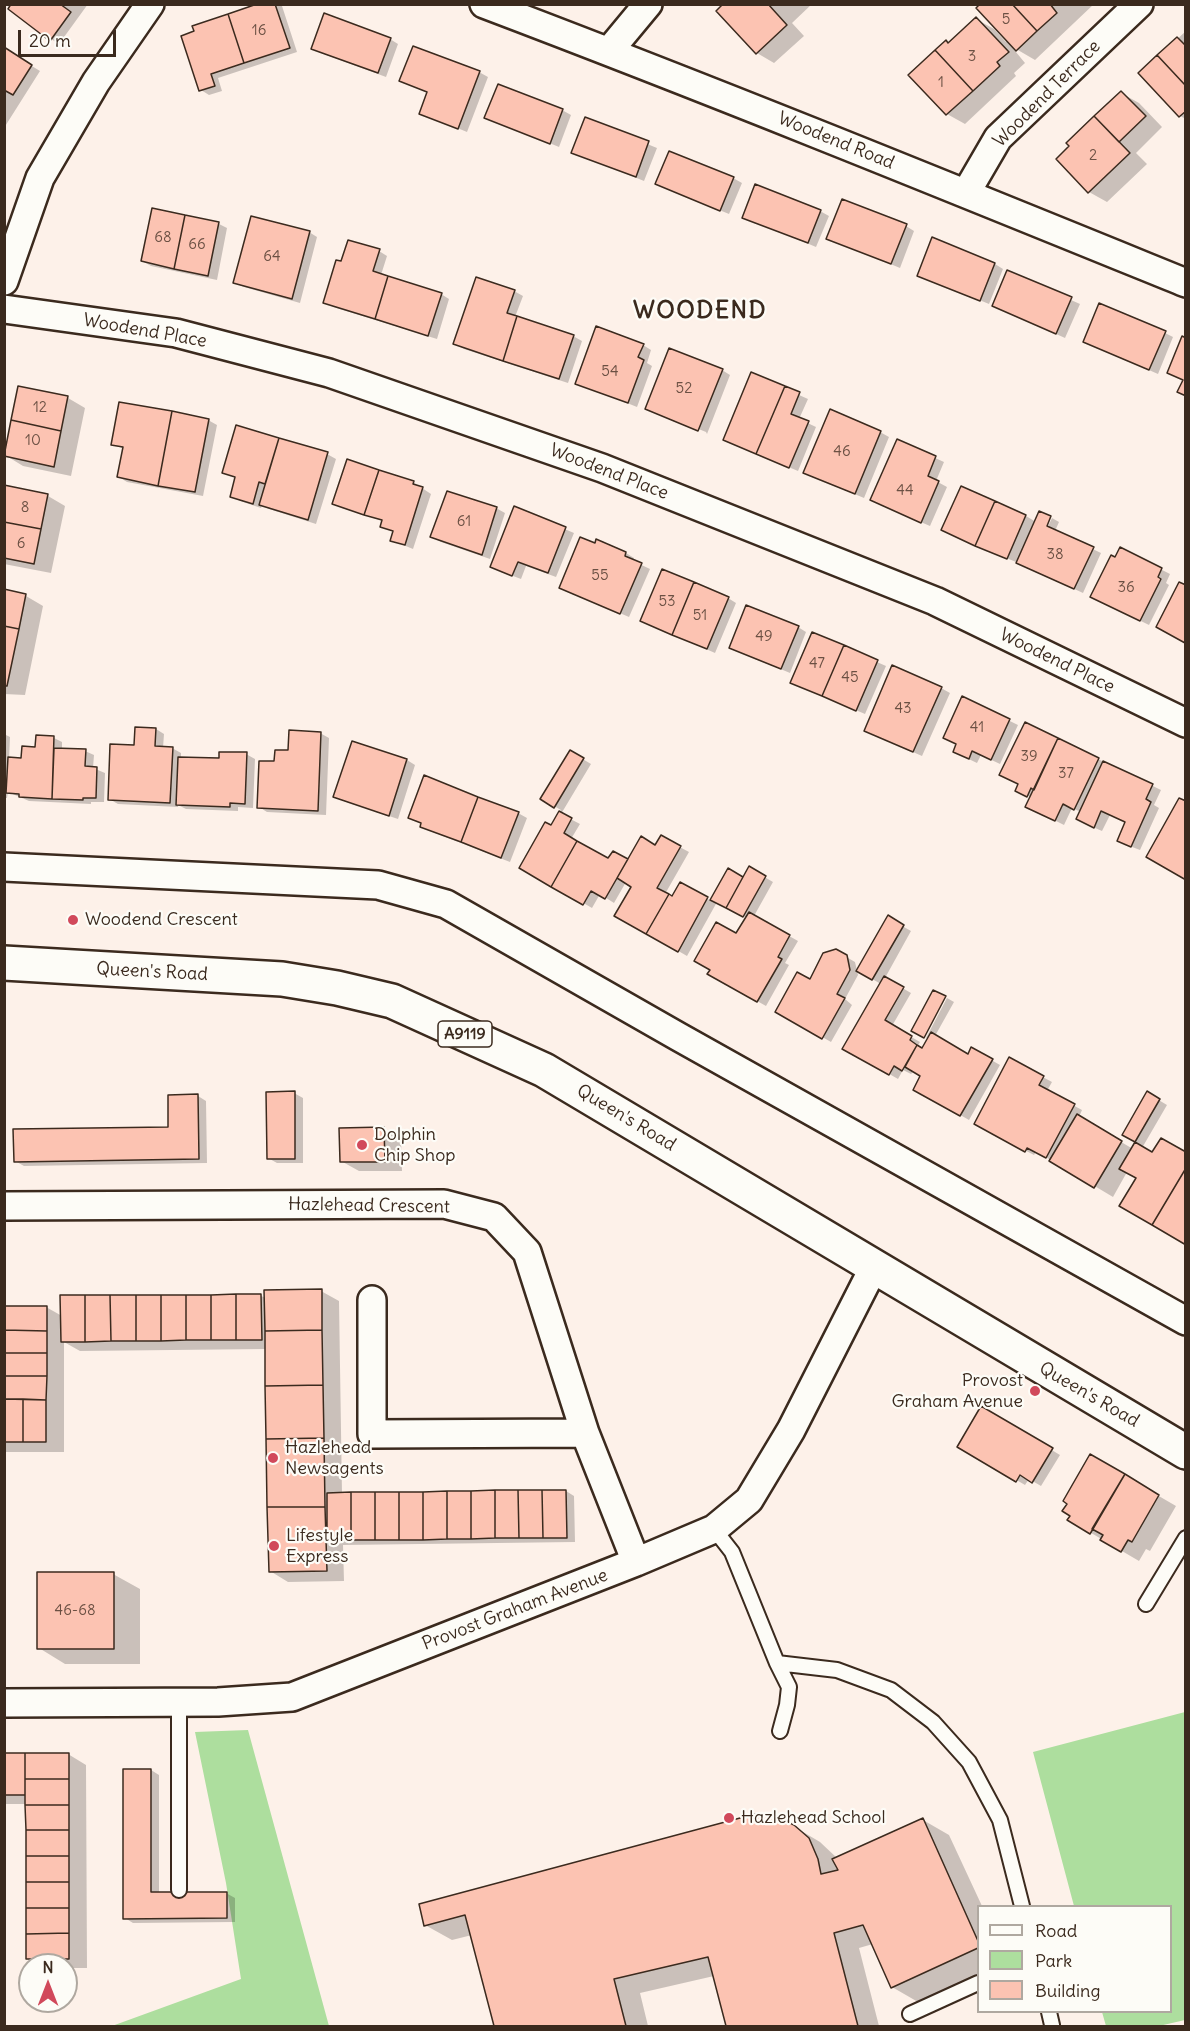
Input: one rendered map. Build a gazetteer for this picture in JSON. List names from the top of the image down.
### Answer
{
  "streets": {
    "main road": ["Queen's Road", "A9119"],
    "street": [
      "Woodend Terrace",
      "Woodend Road",
      "Woodend Place",
      "Hazlehead Crescent",
      "Provost Graham Avenue"
    ]
  },
  "crossings": [
    ["Woodend Terrace", "Woodend Road"],
    ["Queen's Road", "Provost Graham Avenue"],
    ["Hazlehead Crescent", "Provost Graham Avenue"]
  ],
  "districts": ["WOODEND"],
  "places": [
    "Woodend Crescent",
    "Dolphin Chip Shop",
    "Provost Graham Avenue",
    "Hazlehead Newsagents",
    "Lifestyle Express",
    "Hazlehead School"
  ],
  "house_numbers": [
    "5",
    "16",
    "3",
    "1",
    "2",
    "68",
    "66",
    "64",
    "54",
    "52",
    "12",
    "10",
    "46",
    "44",
    "8",
    "61",
    "6",
    "38",
    "55",
    "36",
    "53",
    "51",
    "49",
    "47",
    "45",
    "43",
    "41",
    "39",
    "37",
    "46-68"
  ],
  "legend": ["Road", "Park", "Building"],
  "scale_bar": "20 m",
  "north": "top"
}
